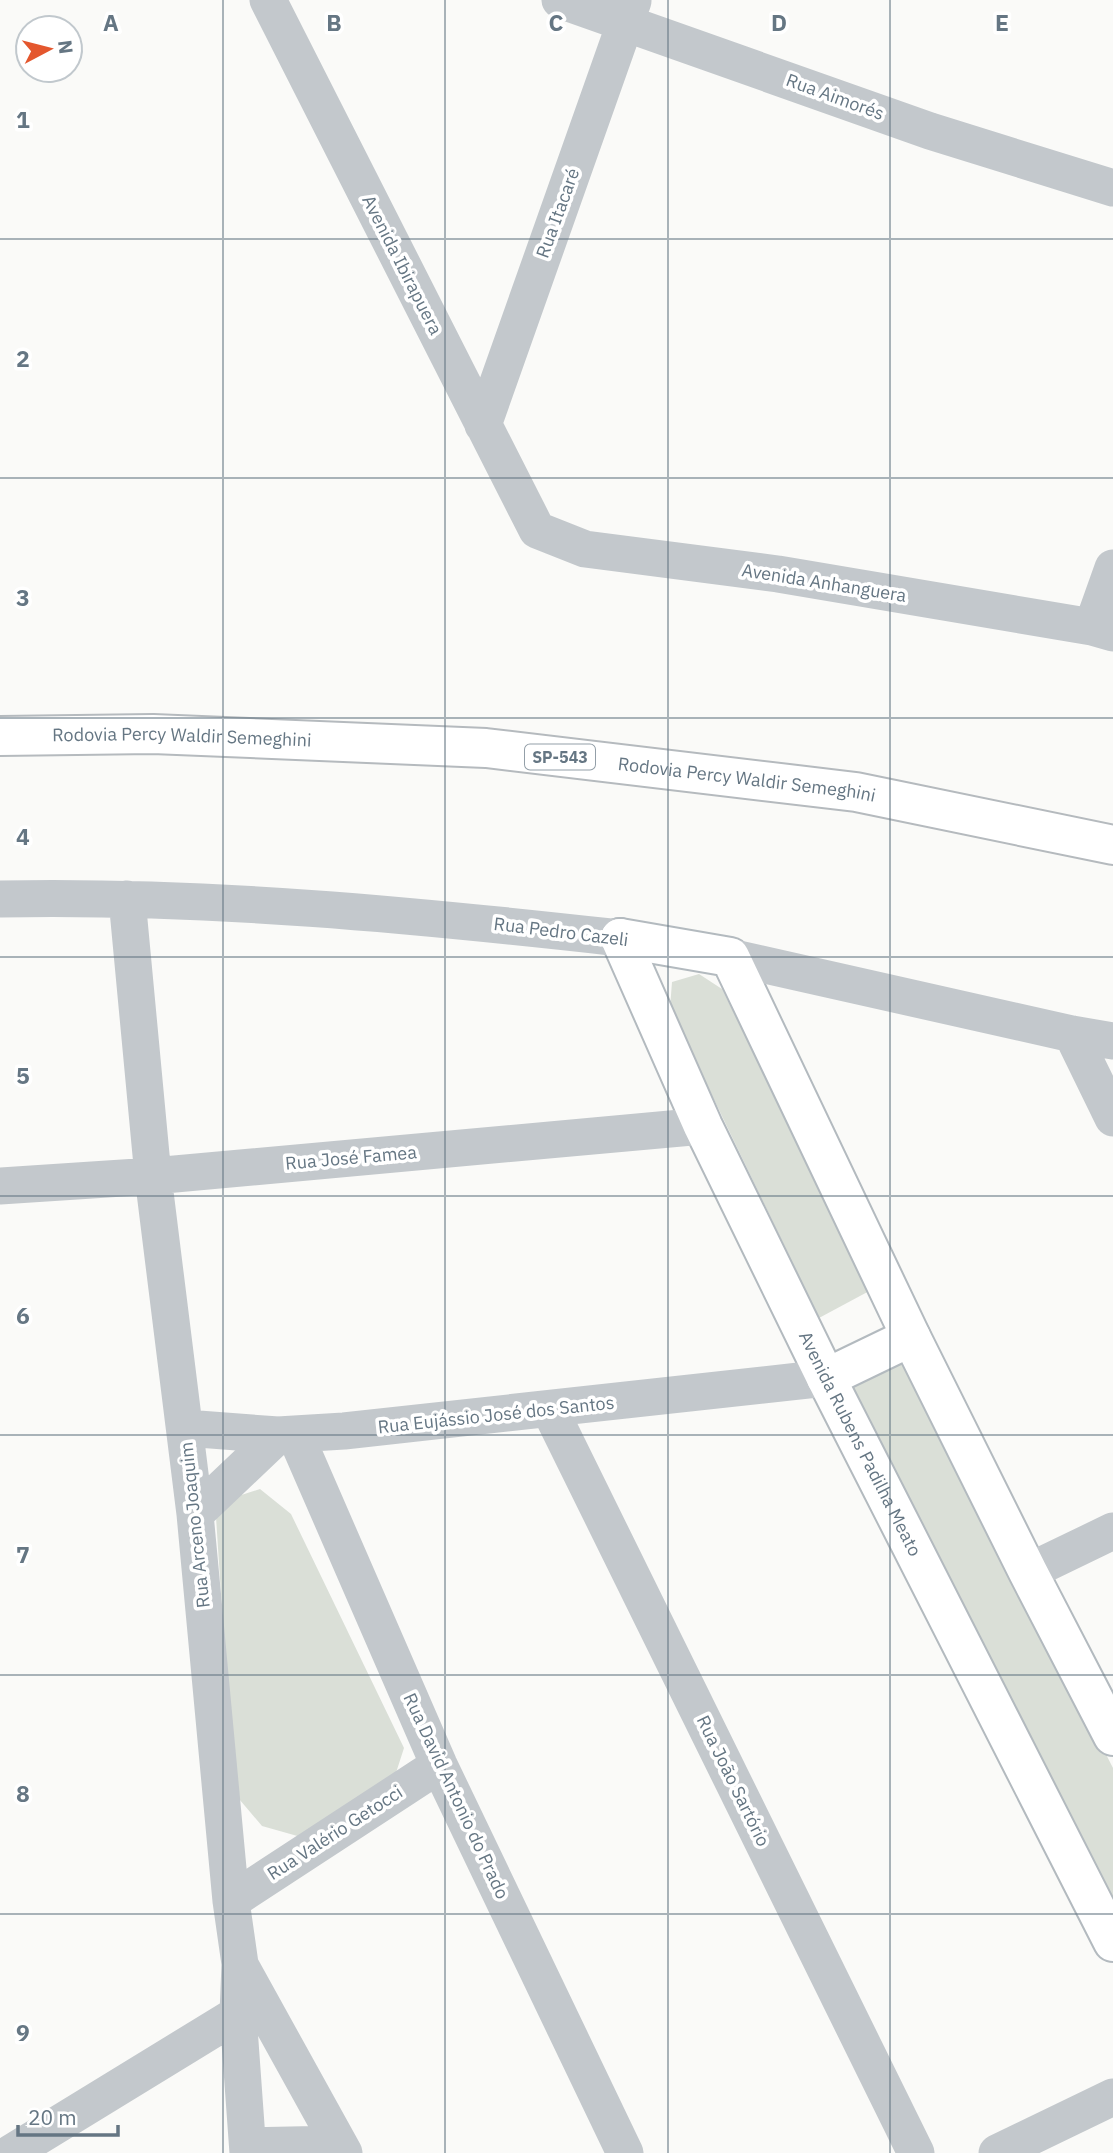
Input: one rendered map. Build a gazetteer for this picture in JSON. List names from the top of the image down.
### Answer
{
  "streets": {
    "main road": [
      "Rodovia Percy Waldir Semeghini",
      "SP-543",
      "Rua Pedro Cazeli",
      "Avenida Rubens Padilha Meato"
    ],
    "street": [
      "Rua Aimorés",
      "Rua Itacaré",
      "Avenida Ibirapuera",
      "Avenida Anhanguera",
      "Rua José Famea",
      "Rua Eujássio José dos Santos",
      "Rua Arceno Joaquim",
      "Rua João Sartório",
      "Rua David Antonio do Prado",
      "Rua Valério Getocci"
    ]
  },
  "crossings": [
    ["Rua Aimorés", "Rua Itacaré"],
    ["Rua Itacaré", "Avenida Ibirapuera"],
    ["Avenida Ibirapuera", "Avenida Anhanguera"],
    ["Rua Pedro Cazeli", "Avenida Rubens Padilha Meato"],
    ["Rua Pedro Cazeli", "Rua Arceno Joaquim"],
    ["Rua José Famea", "Avenida Rubens Padilha Meato"],
    ["Rua José Famea", "Rua Arceno Joaquim"],
    ["Rua Eujássio José dos Santos", "Avenida Rubens Padilha Meato"],
    ["Rua Eujássio José dos Santos", "Rua Arceno Joaquim"],
    ["Rua Eujássio José dos Santos", "Rua João Sartório"],
    ["Rua Eujássio José dos Santos", "Rua David Antonio do Prado"],
    ["Rua Arceno Joaquim", "Rua Valério Getocci"],
    ["Rua David Antonio do Prado", "Rua Valério Getocci"]
  ],
  "scale_bar": "20 m",
  "north": "right",
  "grid": {
    "columns": [
      "A",
      "B",
      "C",
      "D",
      "E"
    ],
    "rows": [
      "1",
      "2",
      "3",
      "4",
      "5",
      "6",
      "7",
      "8",
      "9"
    ]
  }
}
